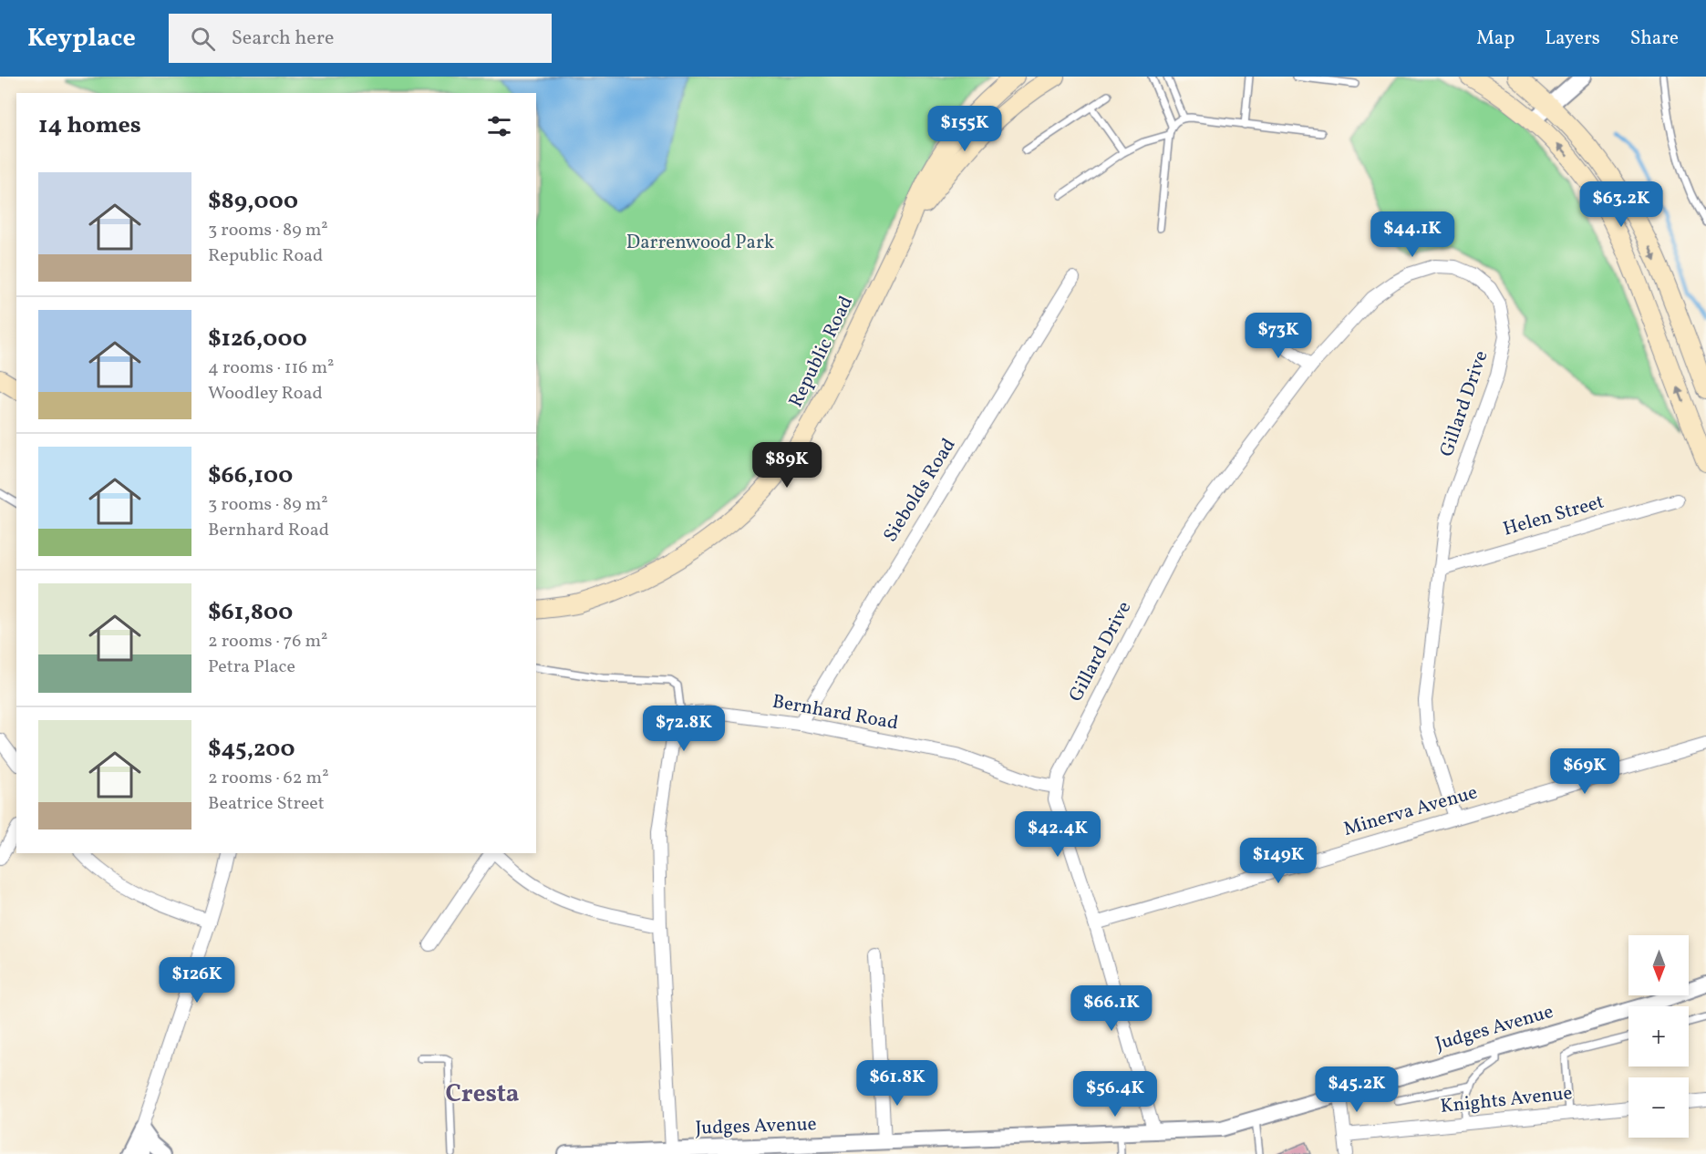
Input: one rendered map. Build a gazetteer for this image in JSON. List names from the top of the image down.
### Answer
{
  "streets": {
    "main road": ["Republic Road"],
    "street": [
      "Gillard Drive",
      "Siebolds Road",
      "Helen Street",
      "Bernhard Road",
      "Minerva Avenue",
      "Judges Avenue",
      "Knights Avenue"
    ]
  },
  "crossings": [
    ["Gillard Drive", "Helen Street"],
    ["Gillard Drive", "Bernhard Road"],
    ["Gillard Drive", "Minerva Avenue"],
    ["Siebolds Road", "Bernhard Road"]
  ],
  "districts": ["Cresta"],
  "parks": ["Darrenwood Park"],
  "north": "bottom",
  "page": {
    "header": "Keyplace",
    "search": "Search here",
    "nav": ["Map", "Layers", "Share"],
    "heading": "14 homes",
    "price": [
      "$155K",
      "$63.2K",
      "$44.1K",
      "$73K",
      "$89K",
      "$72.8K",
      "$69K",
      "$42.4K",
      "$149K",
      "$126K",
      "$66.1K",
      "$61.8K",
      "$45.2K",
      "$56.4K"
    ],
    "list": [
      {
        "name": "$89,000",
        "note": "3 rooms · 89 m² · Republic Road"
      },
      {
        "name": "$126,000",
        "note": "4 rooms · 116 m² · Woodley Road"
      },
      {
        "name": "$66,100",
        "note": "3 rooms · 89 m² · Bernhard Road"
      },
      {
        "name": "$61,800",
        "note": "2 rooms · 76 m² · Petra Place"
      },
      {
        "name": "$45,200",
        "note": "2 rooms · 62 m² · Beatrice Street"
      }
    ],
    "map_buttons": ["+", "−"]
  }
}
